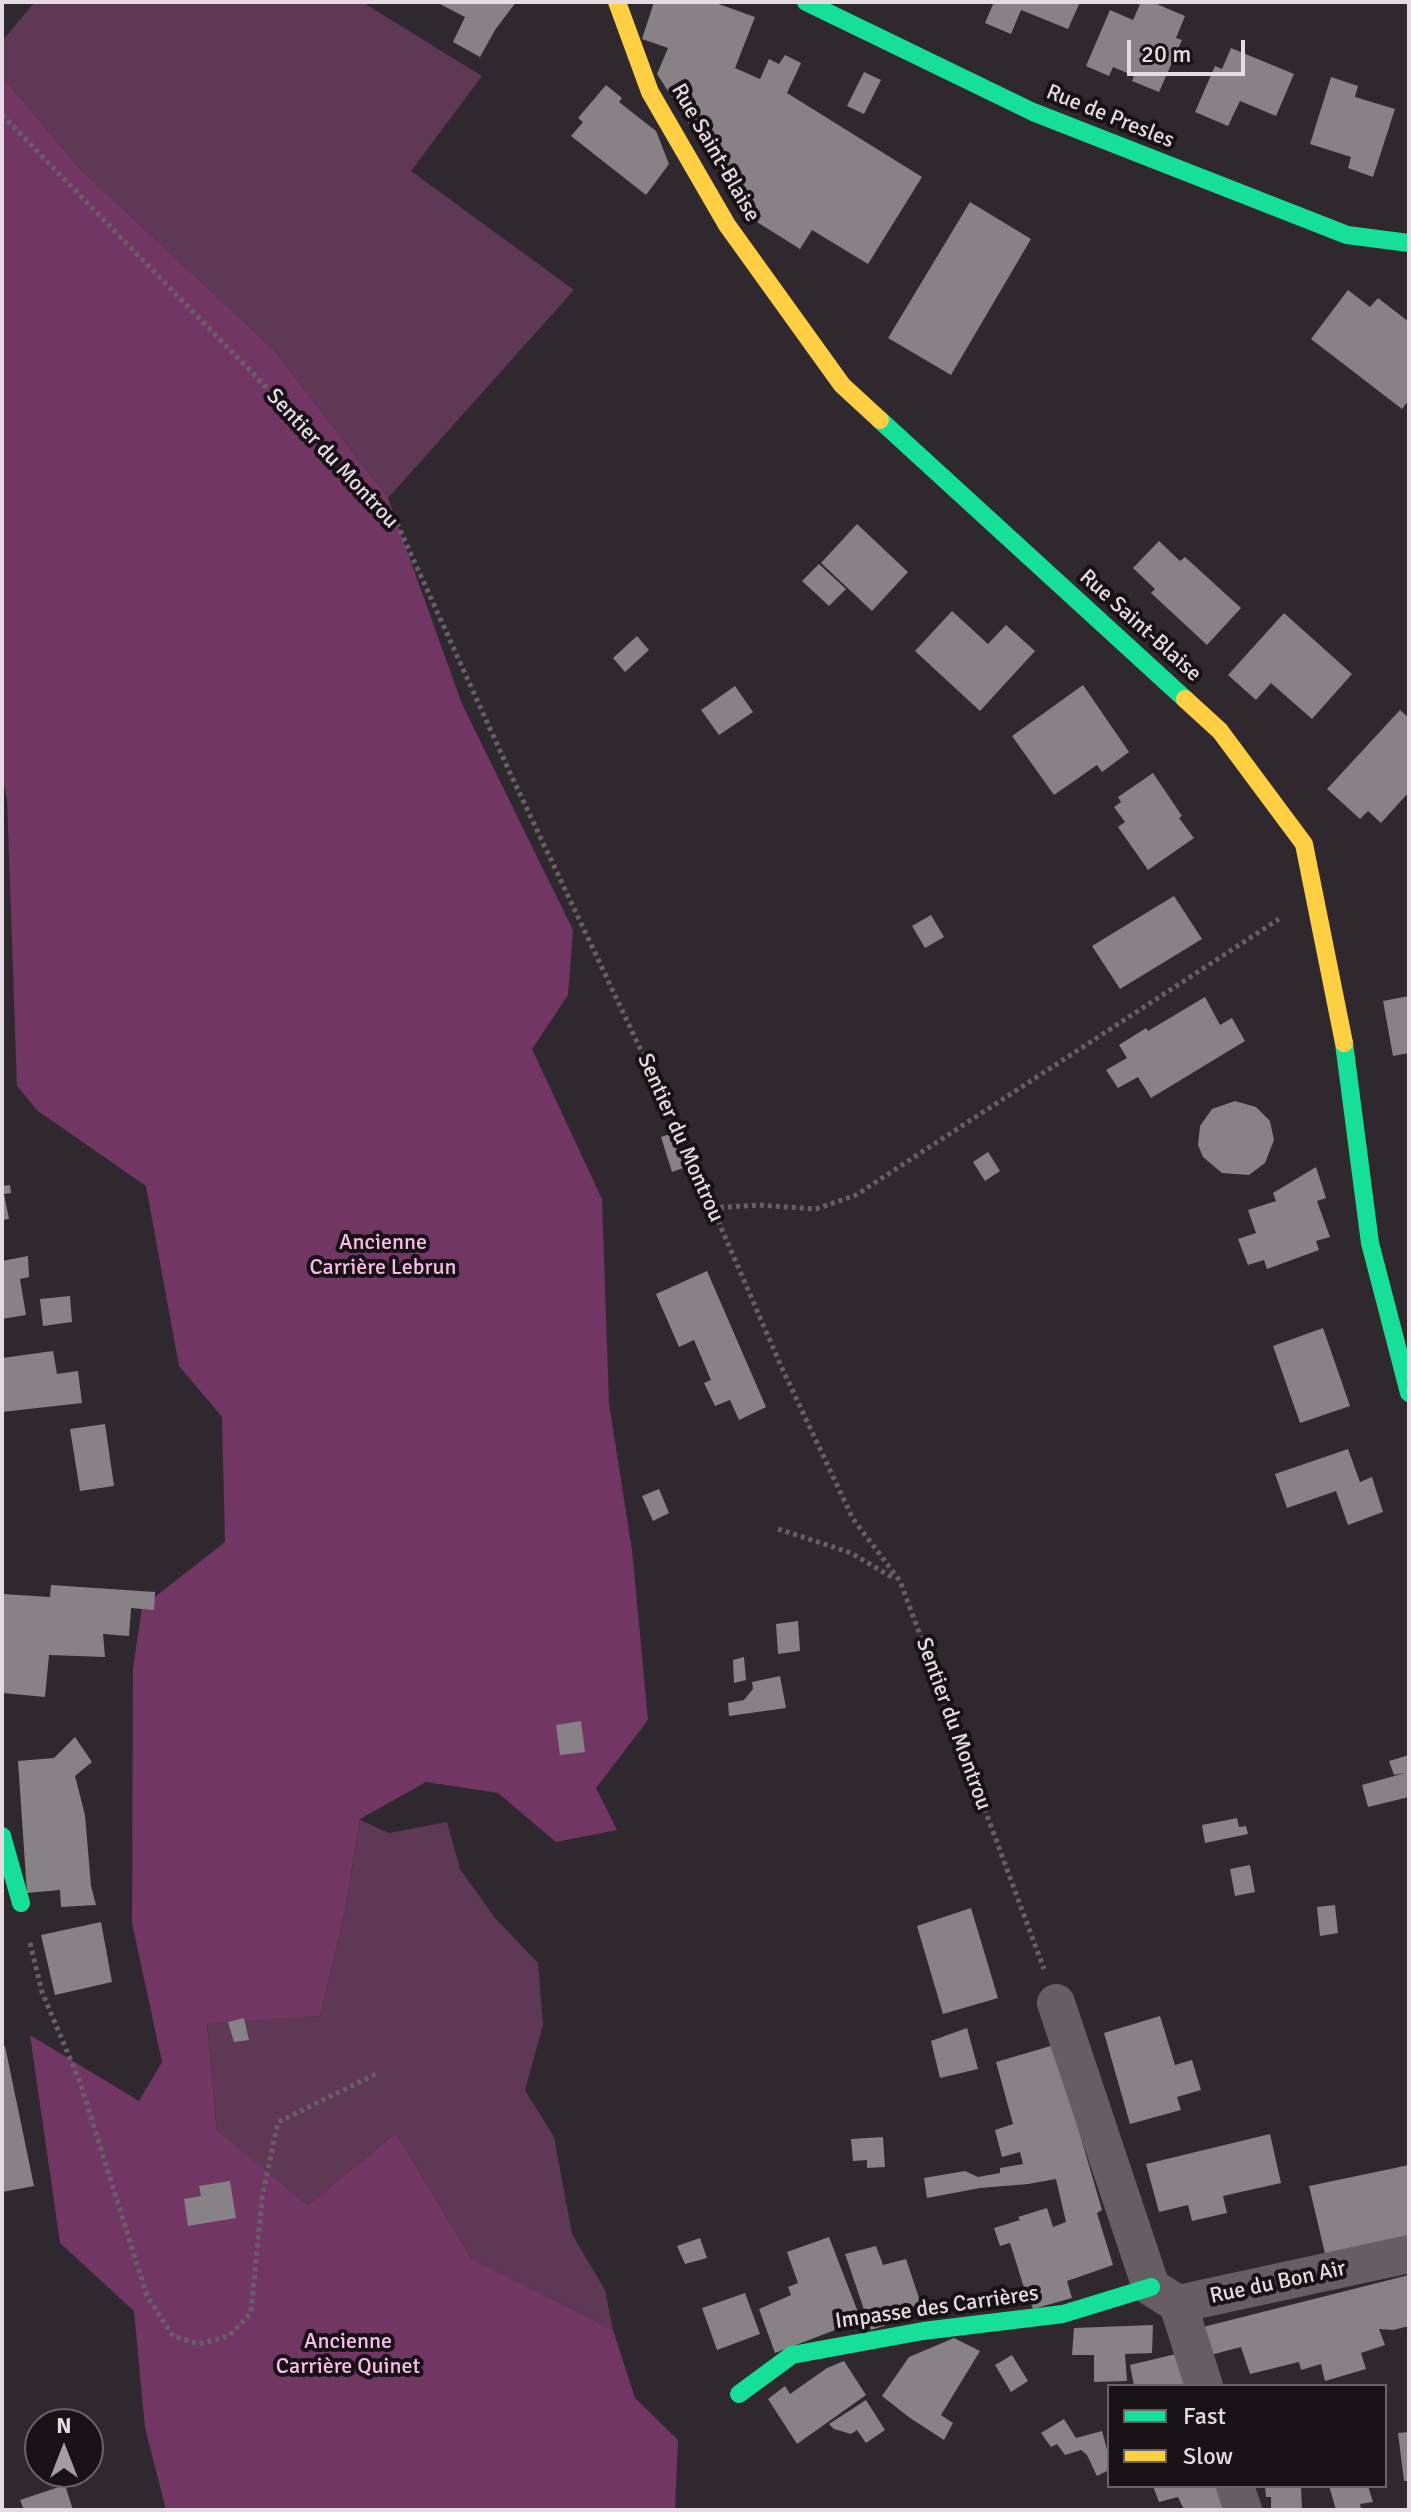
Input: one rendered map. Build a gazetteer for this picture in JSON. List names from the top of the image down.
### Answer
{
  "streets": {
    "street": [
      "Rue de Presles",
      "Rue Saint-Blaise",
      "Rue du Bon Air",
      "Impasse des Carrières"
    ],
    "path": ["Sentier du Montrou"]
  },
  "crossings": [
    ["Rue du Bon Air", "Impasse des Carrières"]
  ],
  "parks": ["Ancienne Carrière Lebrun", "Ancienne Carrière Quinet"],
  "legend": ["Fast", "Slow"],
  "scale_bar": "20 m",
  "north": "top"
}
